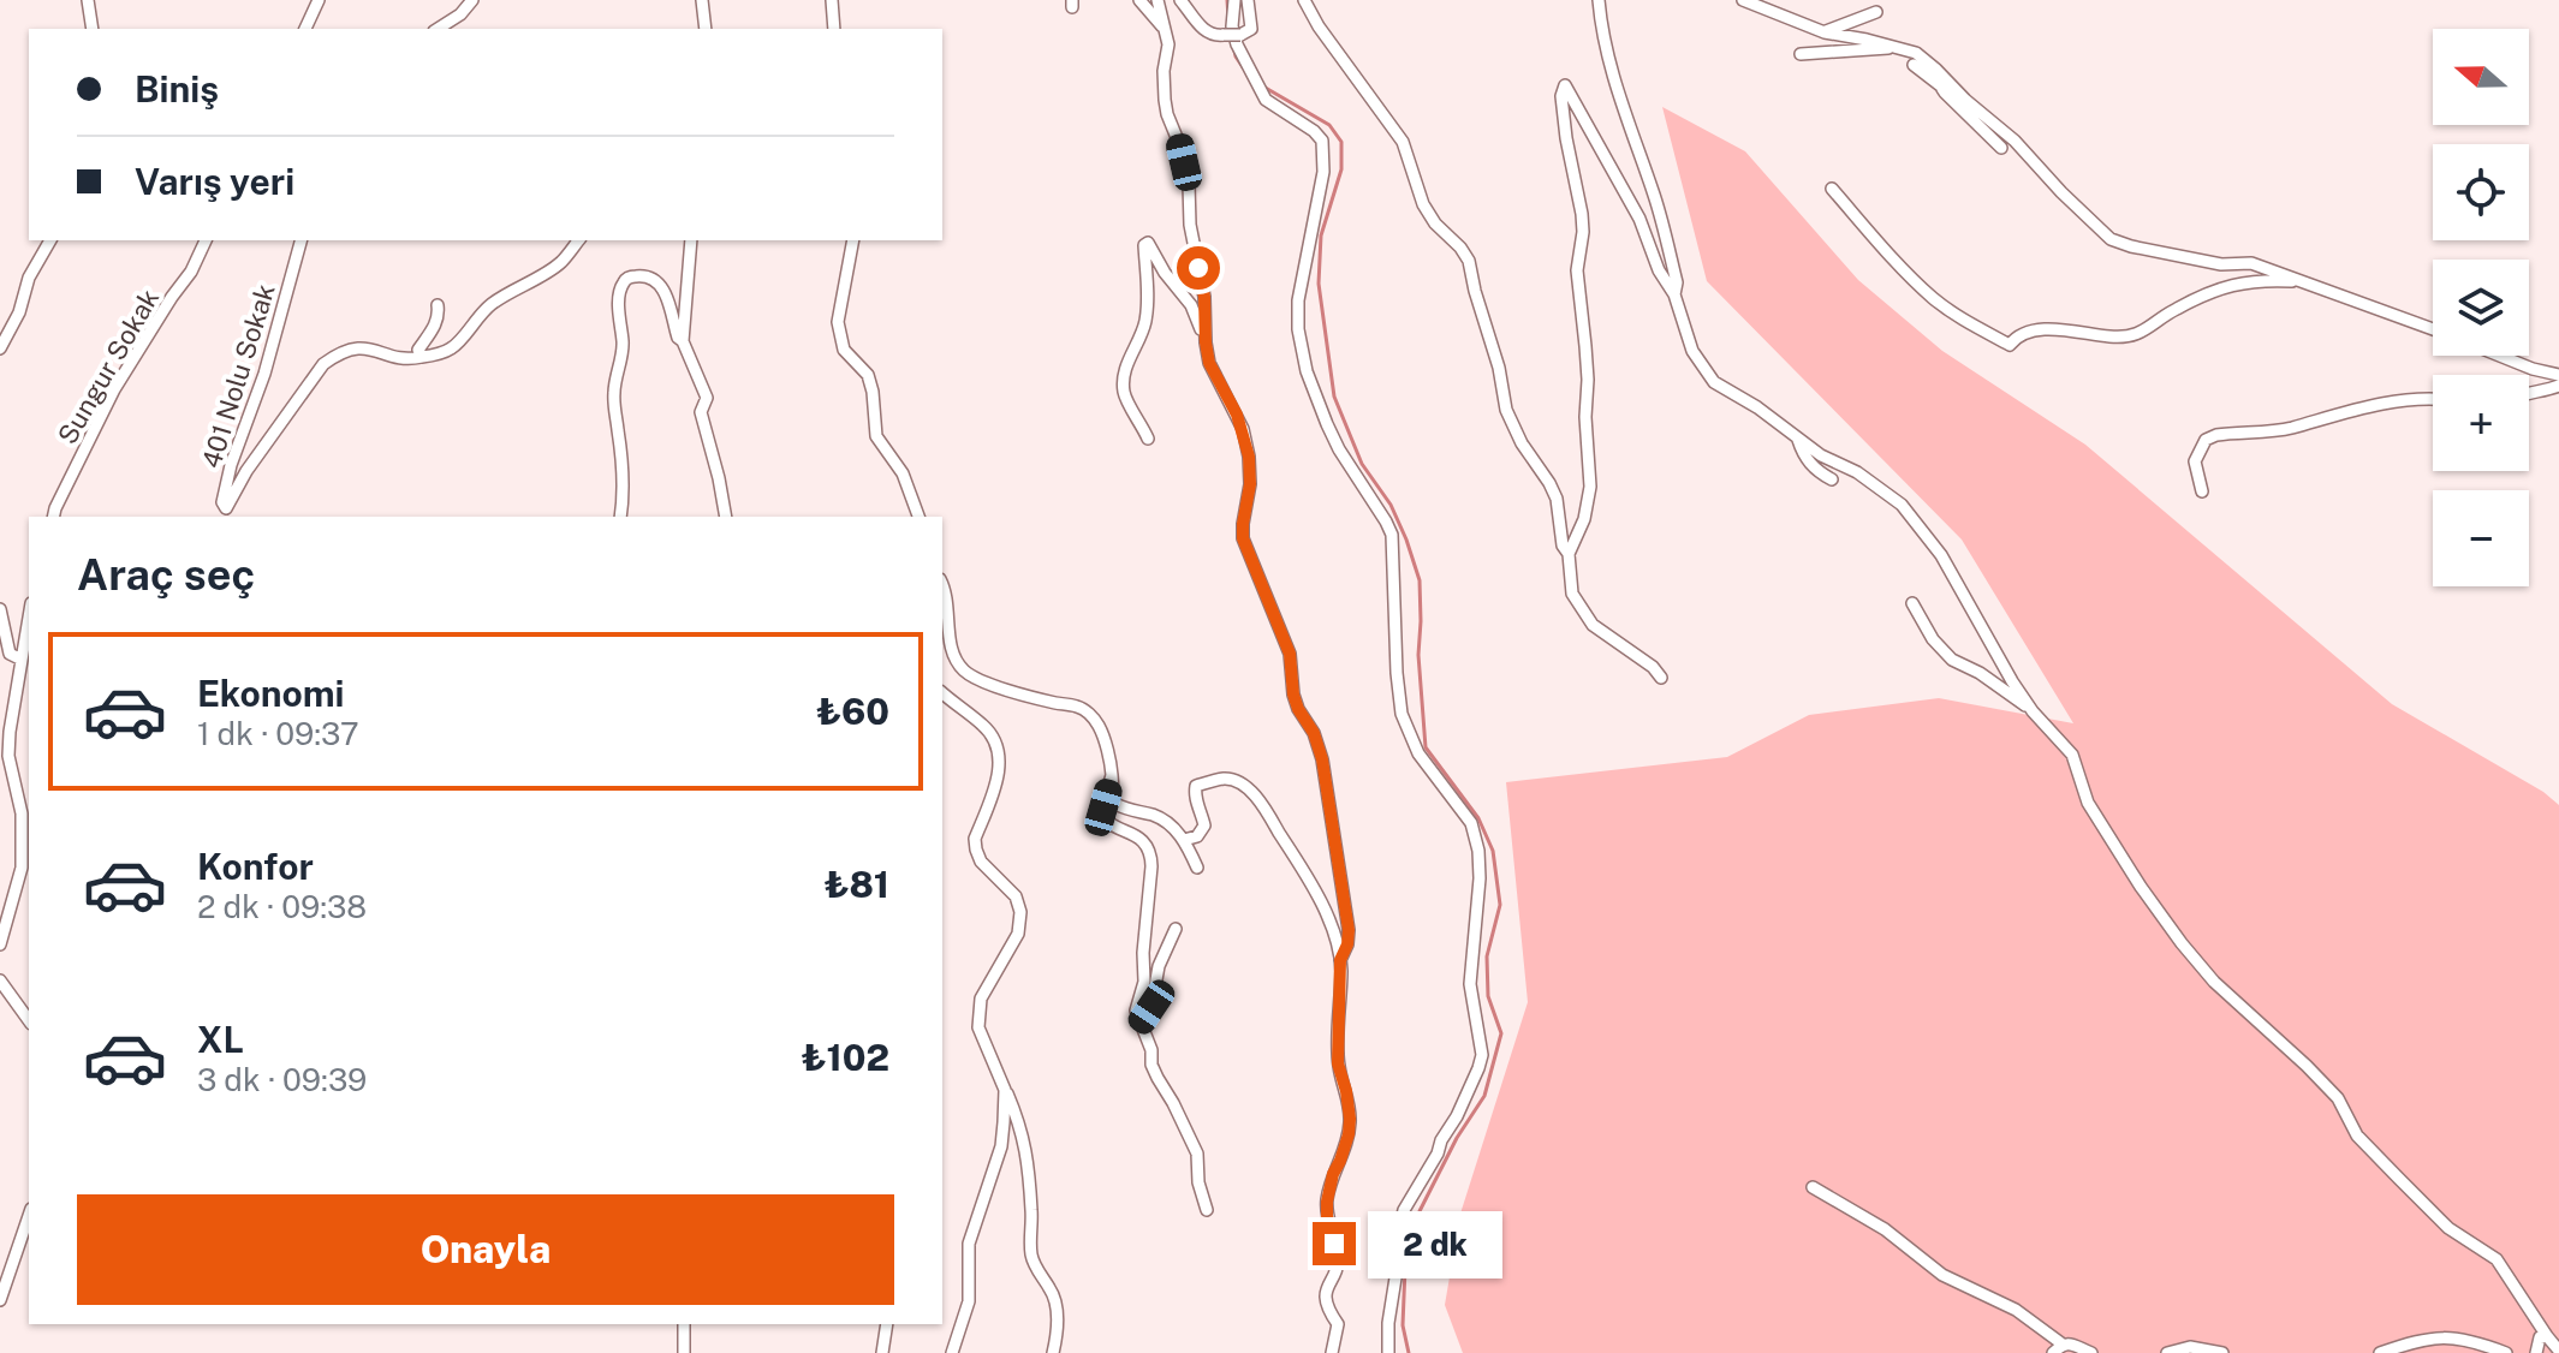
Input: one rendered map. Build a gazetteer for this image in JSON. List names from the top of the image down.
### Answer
{
  "streets": {
    "street": ["Sungur Sokak", "401 Nolu Sokak"]
  },
  "north": "left",
  "page": {
    "map_buttons": ["+", "−"],
    "banner": ["Biniş", "Varış yeri"],
    "heading": "Araç seç",
    "list": [
      {
        "name": "Ekonomi",
        "note": "1 dk · 09:37",
        "value": "₺60"
      },
      {
        "name": "Konfor",
        "note": "2 dk · 09:38",
        "value": "₺81"
      },
      {
        "name": "XL",
        "note": "3 dk · 09:39",
        "value": "₺102"
      }
    ],
    "buttons": "Onayla",
    "bubble": "2 dk"
  }
}
